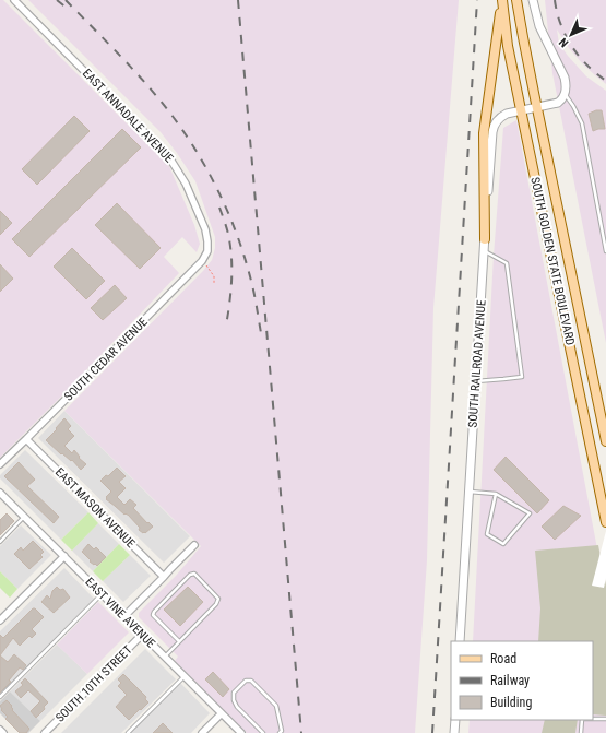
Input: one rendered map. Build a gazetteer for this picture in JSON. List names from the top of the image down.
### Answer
{
  "streets": {
    "main road": ["SOUTH GOLDEN STATE BOULEVARD"],
    "street": [
      "EAST ANNADALE AVENUE",
      "SOUTH CEDAR AVENUE",
      "SOUTH RAILROAD AVENUE",
      "EAST MASON AVENUE",
      "EAST VINE AVENUE",
      "SOUTH 10TH STREET"
    ]
  },
  "crossings": [
    ["EAST ANNADALE AVENUE", "SOUTH CEDAR AVENUE"],
    ["SOUTH GOLDEN STATE BOULEVARD", "SOUTH RAILROAD AVENUE"],
    ["SOUTH CEDAR AVENUE", "EAST MASON AVENUE"],
    ["EAST VINE AVENUE", "SOUTH 10TH STREET"]
  ],
  "legend": ["Road", "Railway", "Building"],
  "north": "bottom left"
}
